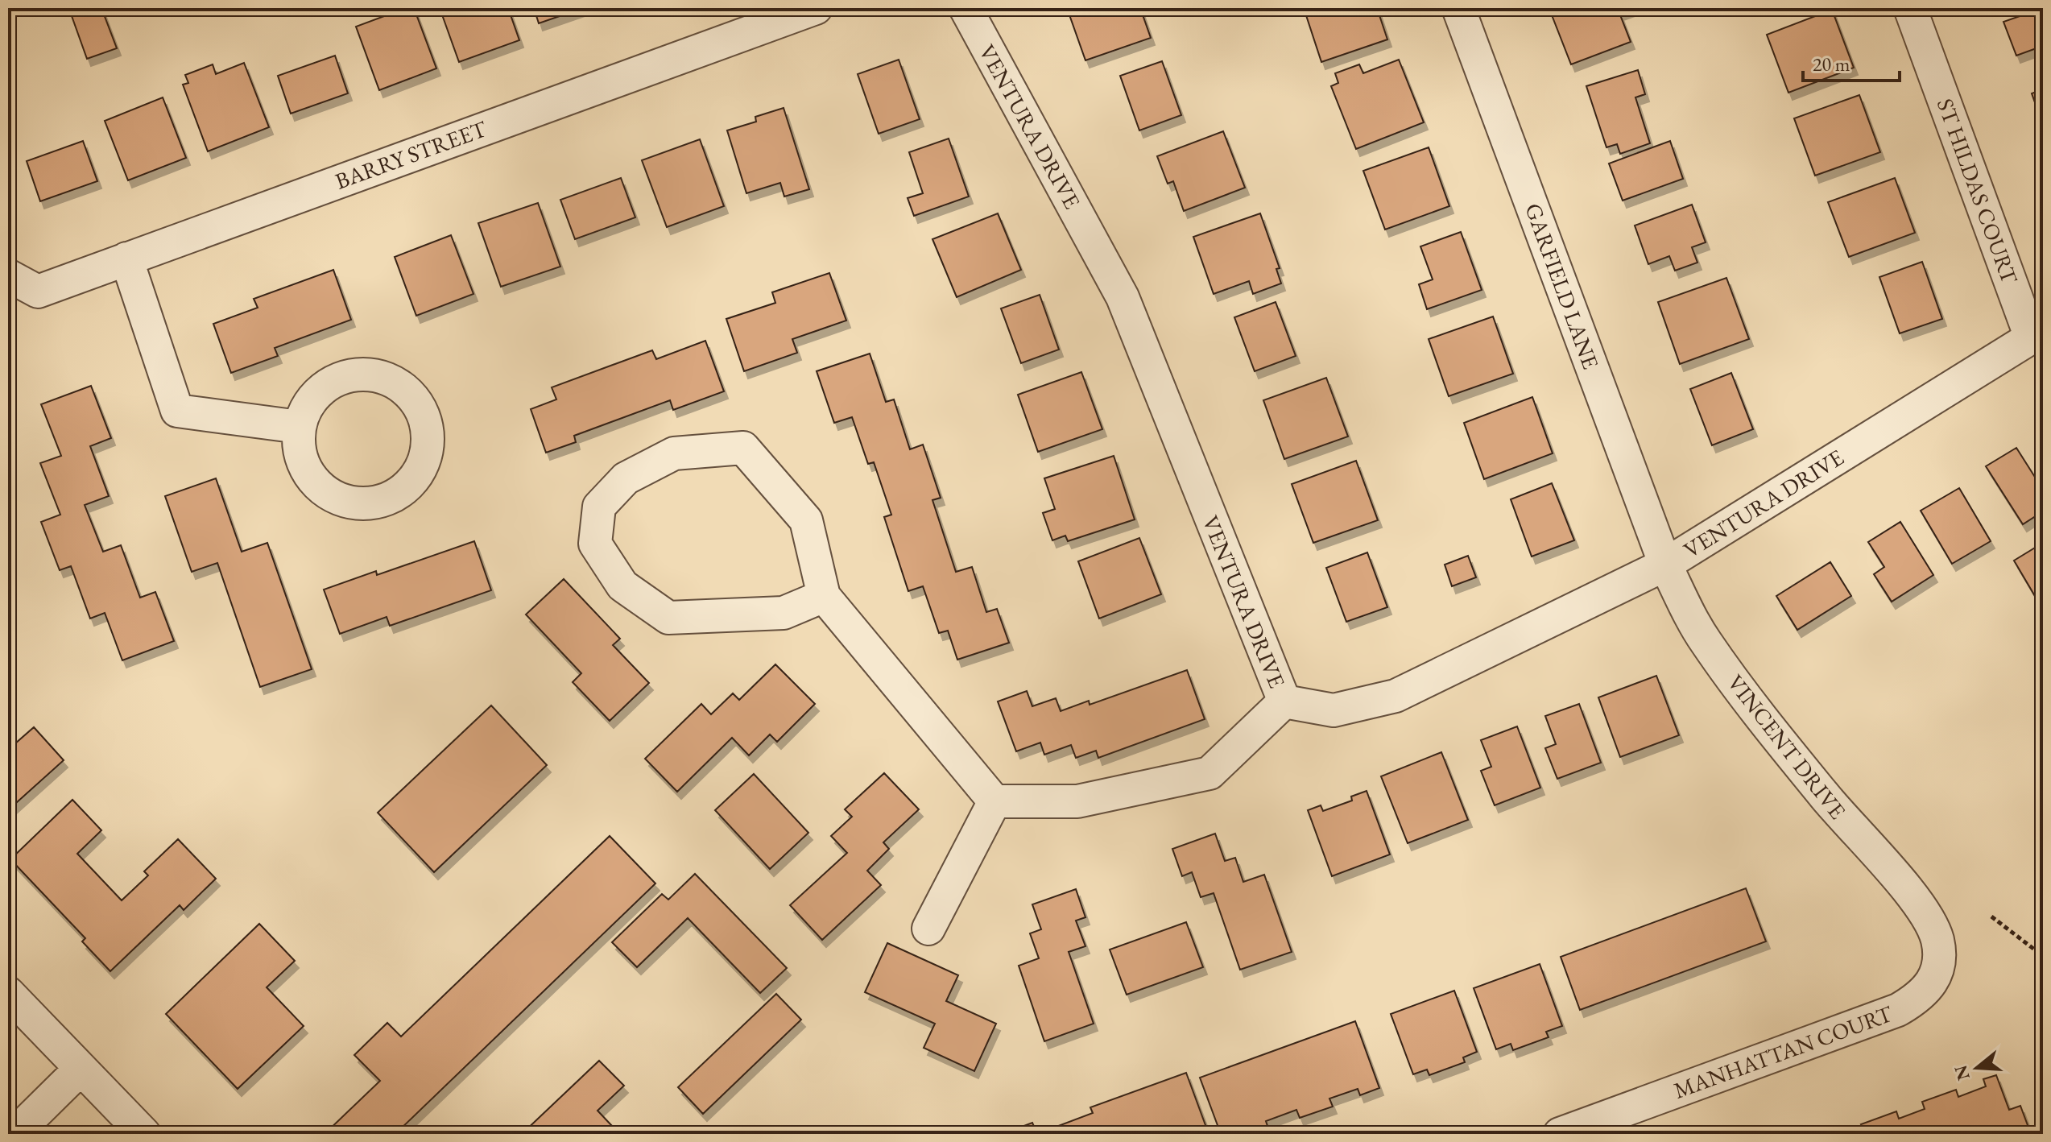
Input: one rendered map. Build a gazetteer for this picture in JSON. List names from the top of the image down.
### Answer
{
  "streets": {
    "street": [
      "VENTURA DRIVE",
      "BARRY STREET",
      "ST HILDAS COURT",
      "GARFIELD LANE",
      "VINCENT DRIVE",
      "MANHATTAN COURT"
    ]
  },
  "crossings": [
    ["VENTURA DRIVE", "ST HILDAS COURT"],
    ["VENTURA DRIVE", "GARFIELD LANE"],
    ["VENTURA DRIVE", "VINCENT DRIVE"],
    ["GARFIELD LANE", "VINCENT DRIVE"],
    ["VINCENT DRIVE", "MANHATTAN COURT"]
  ],
  "scale_bar": "20 m",
  "north": "left"
}
